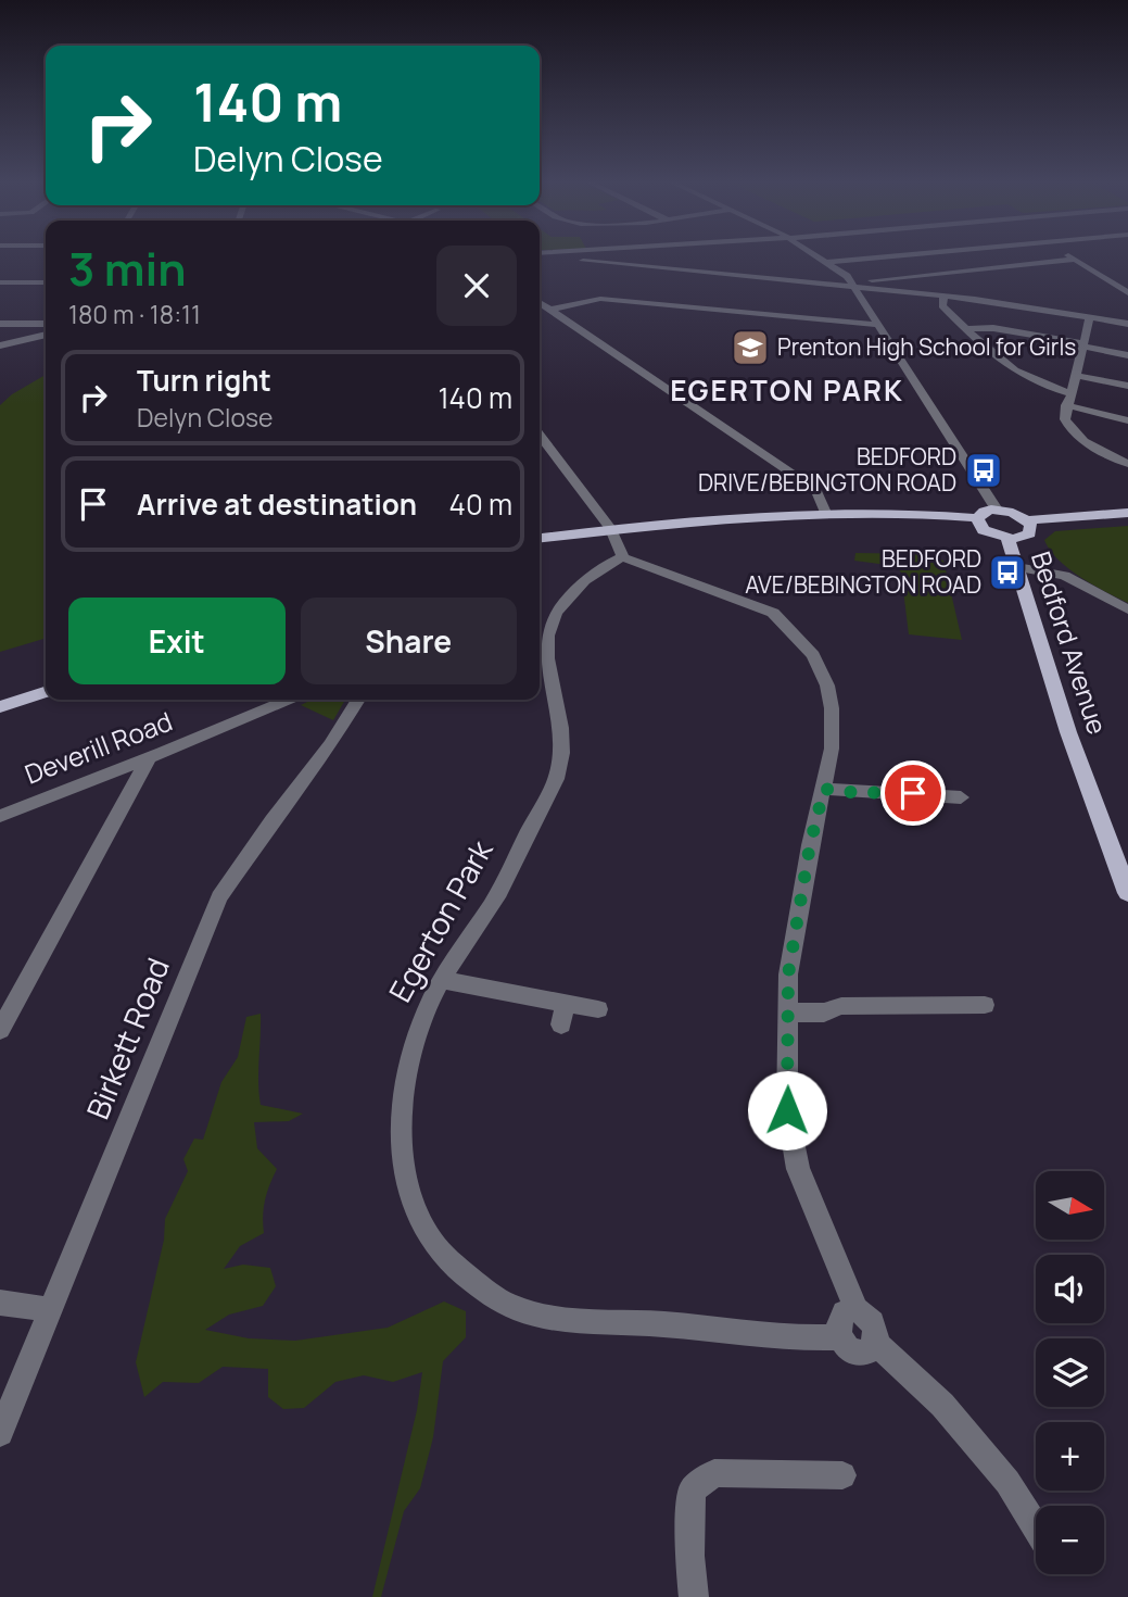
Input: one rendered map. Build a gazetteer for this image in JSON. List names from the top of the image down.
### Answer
{
  "streets": {
    "main road": ["Bedford Avenue"],
    "street": ["Deverill Road", "Egerton Park", "Birkett Road"]
  },
  "districts": ["EGERTON PARK"],
  "places": {
    "school or university": ["Prenton High School for Girls"],
    "bus stop": ["BEDFORD DRIVE/BEBINGTON ROAD", "BEDFORD AVE/BEBINGTON ROAD"]
  },
  "north": "right",
  "page": {
    "turn": ["140 m", "Delyn Close"],
    "heading": ["3 min", "180 m · 18:11"],
    "list": [
      {
        "name": "Turn right",
        "note": "Delyn Close",
        "value": "140 m"
      },
      {
        "name": "Arrive at destination",
        "value": "40 m"
      }
    ],
    "buttons": ["Exit", "Share"],
    "map_buttons": ["+", "−"]
  }
}
